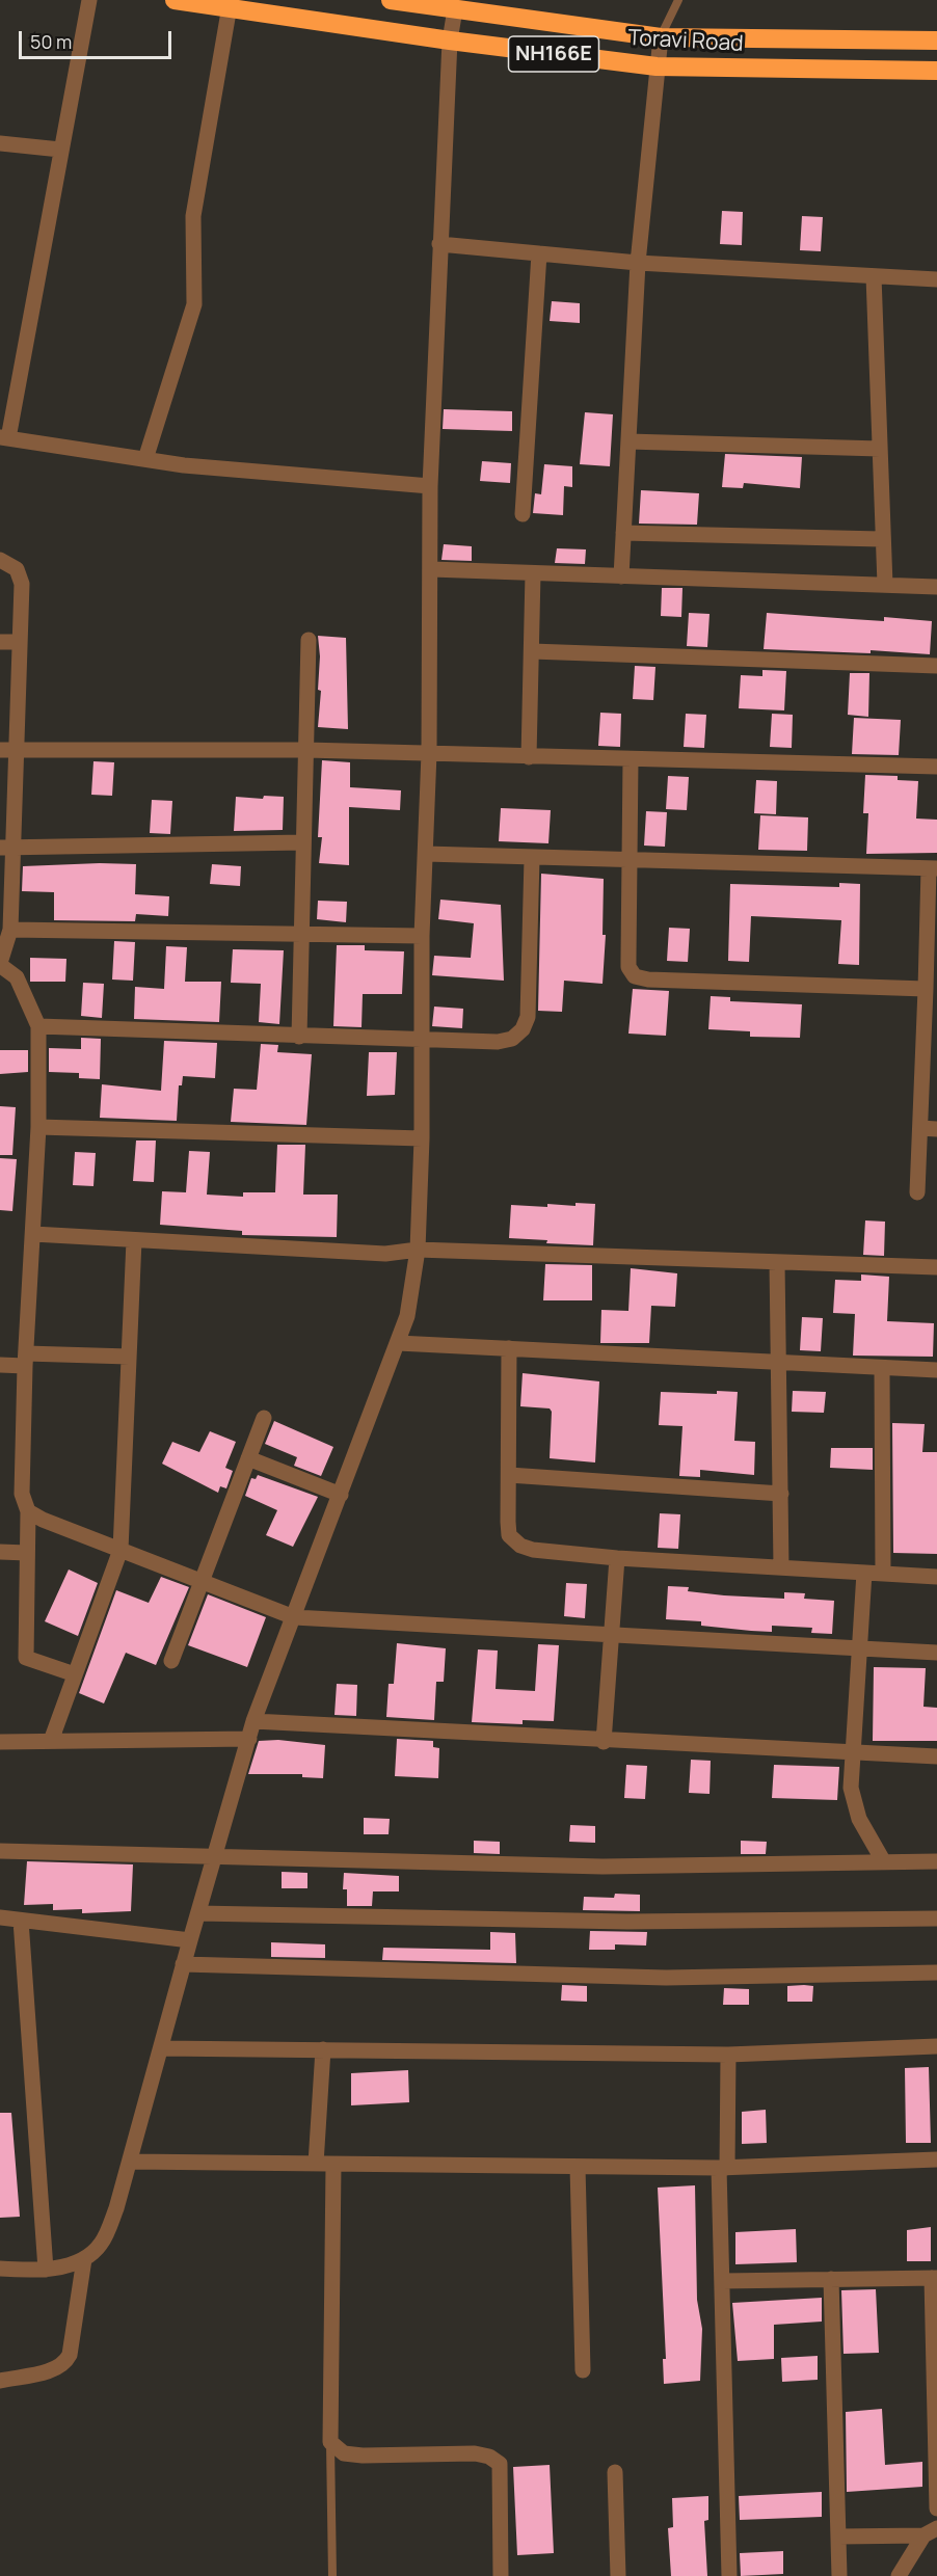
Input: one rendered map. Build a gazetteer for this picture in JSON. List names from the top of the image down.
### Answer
{
  "streets": {
    "highway": ["Toravi Road", "NH166E"]
  },
  "scale_bar": "50 m"
}
